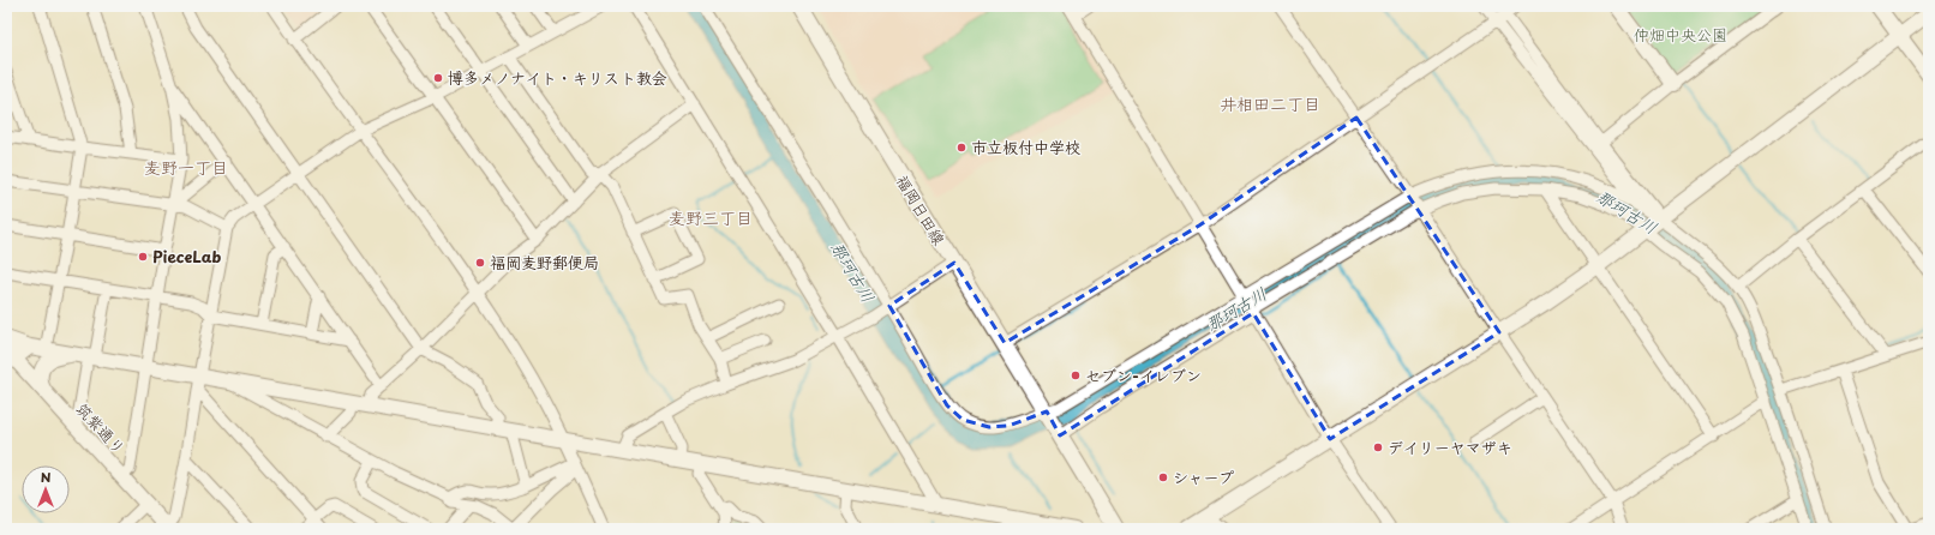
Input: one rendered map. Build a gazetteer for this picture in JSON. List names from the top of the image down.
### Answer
{
  "streets": {
    "main road": ["福岡日田線"],
    "street": ["筑紫通り"]
  },
  "districts": ["井相田二丁目", "麦野一丁目", "麦野三丁目"],
  "water": ["那珂古川"],
  "parks": ["仲畑中央公園"],
  "places": [
    "博多メノナイト・キリスト教会",
    "市立板付中学校",
    "PieceLab",
    "福岡麦野郵便局",
    "セブン-イレブン",
    "デイリーヤマザキ",
    "シャープ"
  ],
  "north": "top"
}
